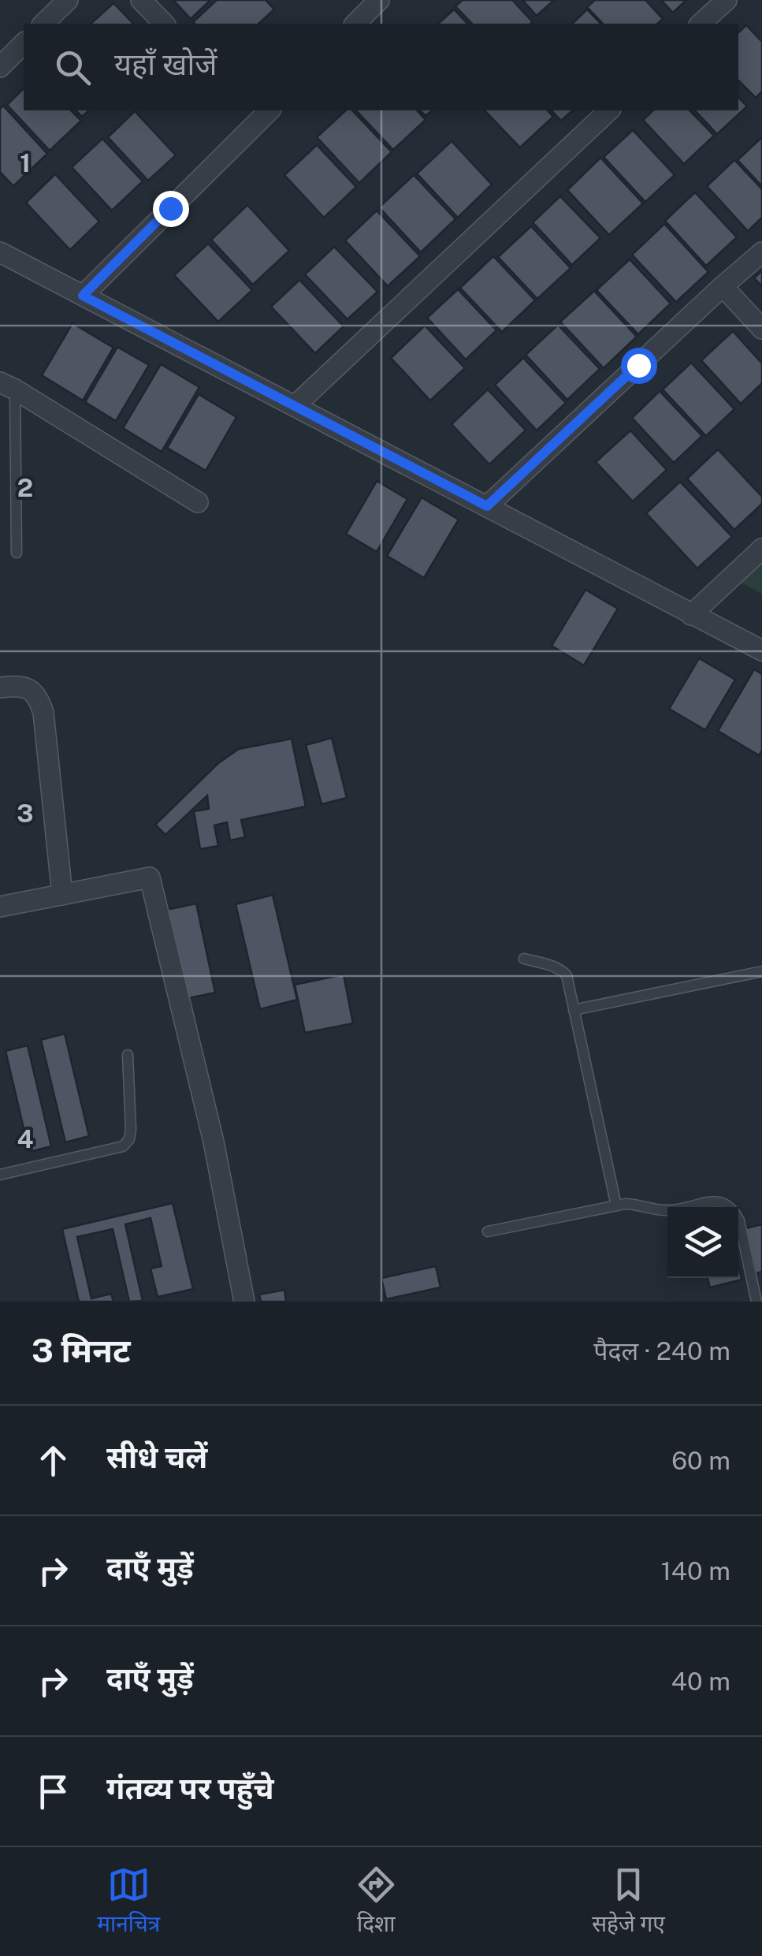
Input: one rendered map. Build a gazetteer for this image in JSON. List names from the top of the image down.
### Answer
{
  "page": {
    "search": "यहाँ खोजें",
    "heading": ["3 मिनट", "पैदल · 240 m"],
    "list": [
      ["सीधे चलें", "60 m"],
      ["दाएँ मुड़ें", "140 m"],
      ["दाएँ मुड़ें", "40 m"],
      "गंतव्य पर पहुँचे"
    ],
    "nav": ["मानचित्र", "दिशा", "सहेजे गए"]
  },
  "grid": {
    "rows": [
      "1",
      "2",
      "3",
      "4"
    ]
  }
}
